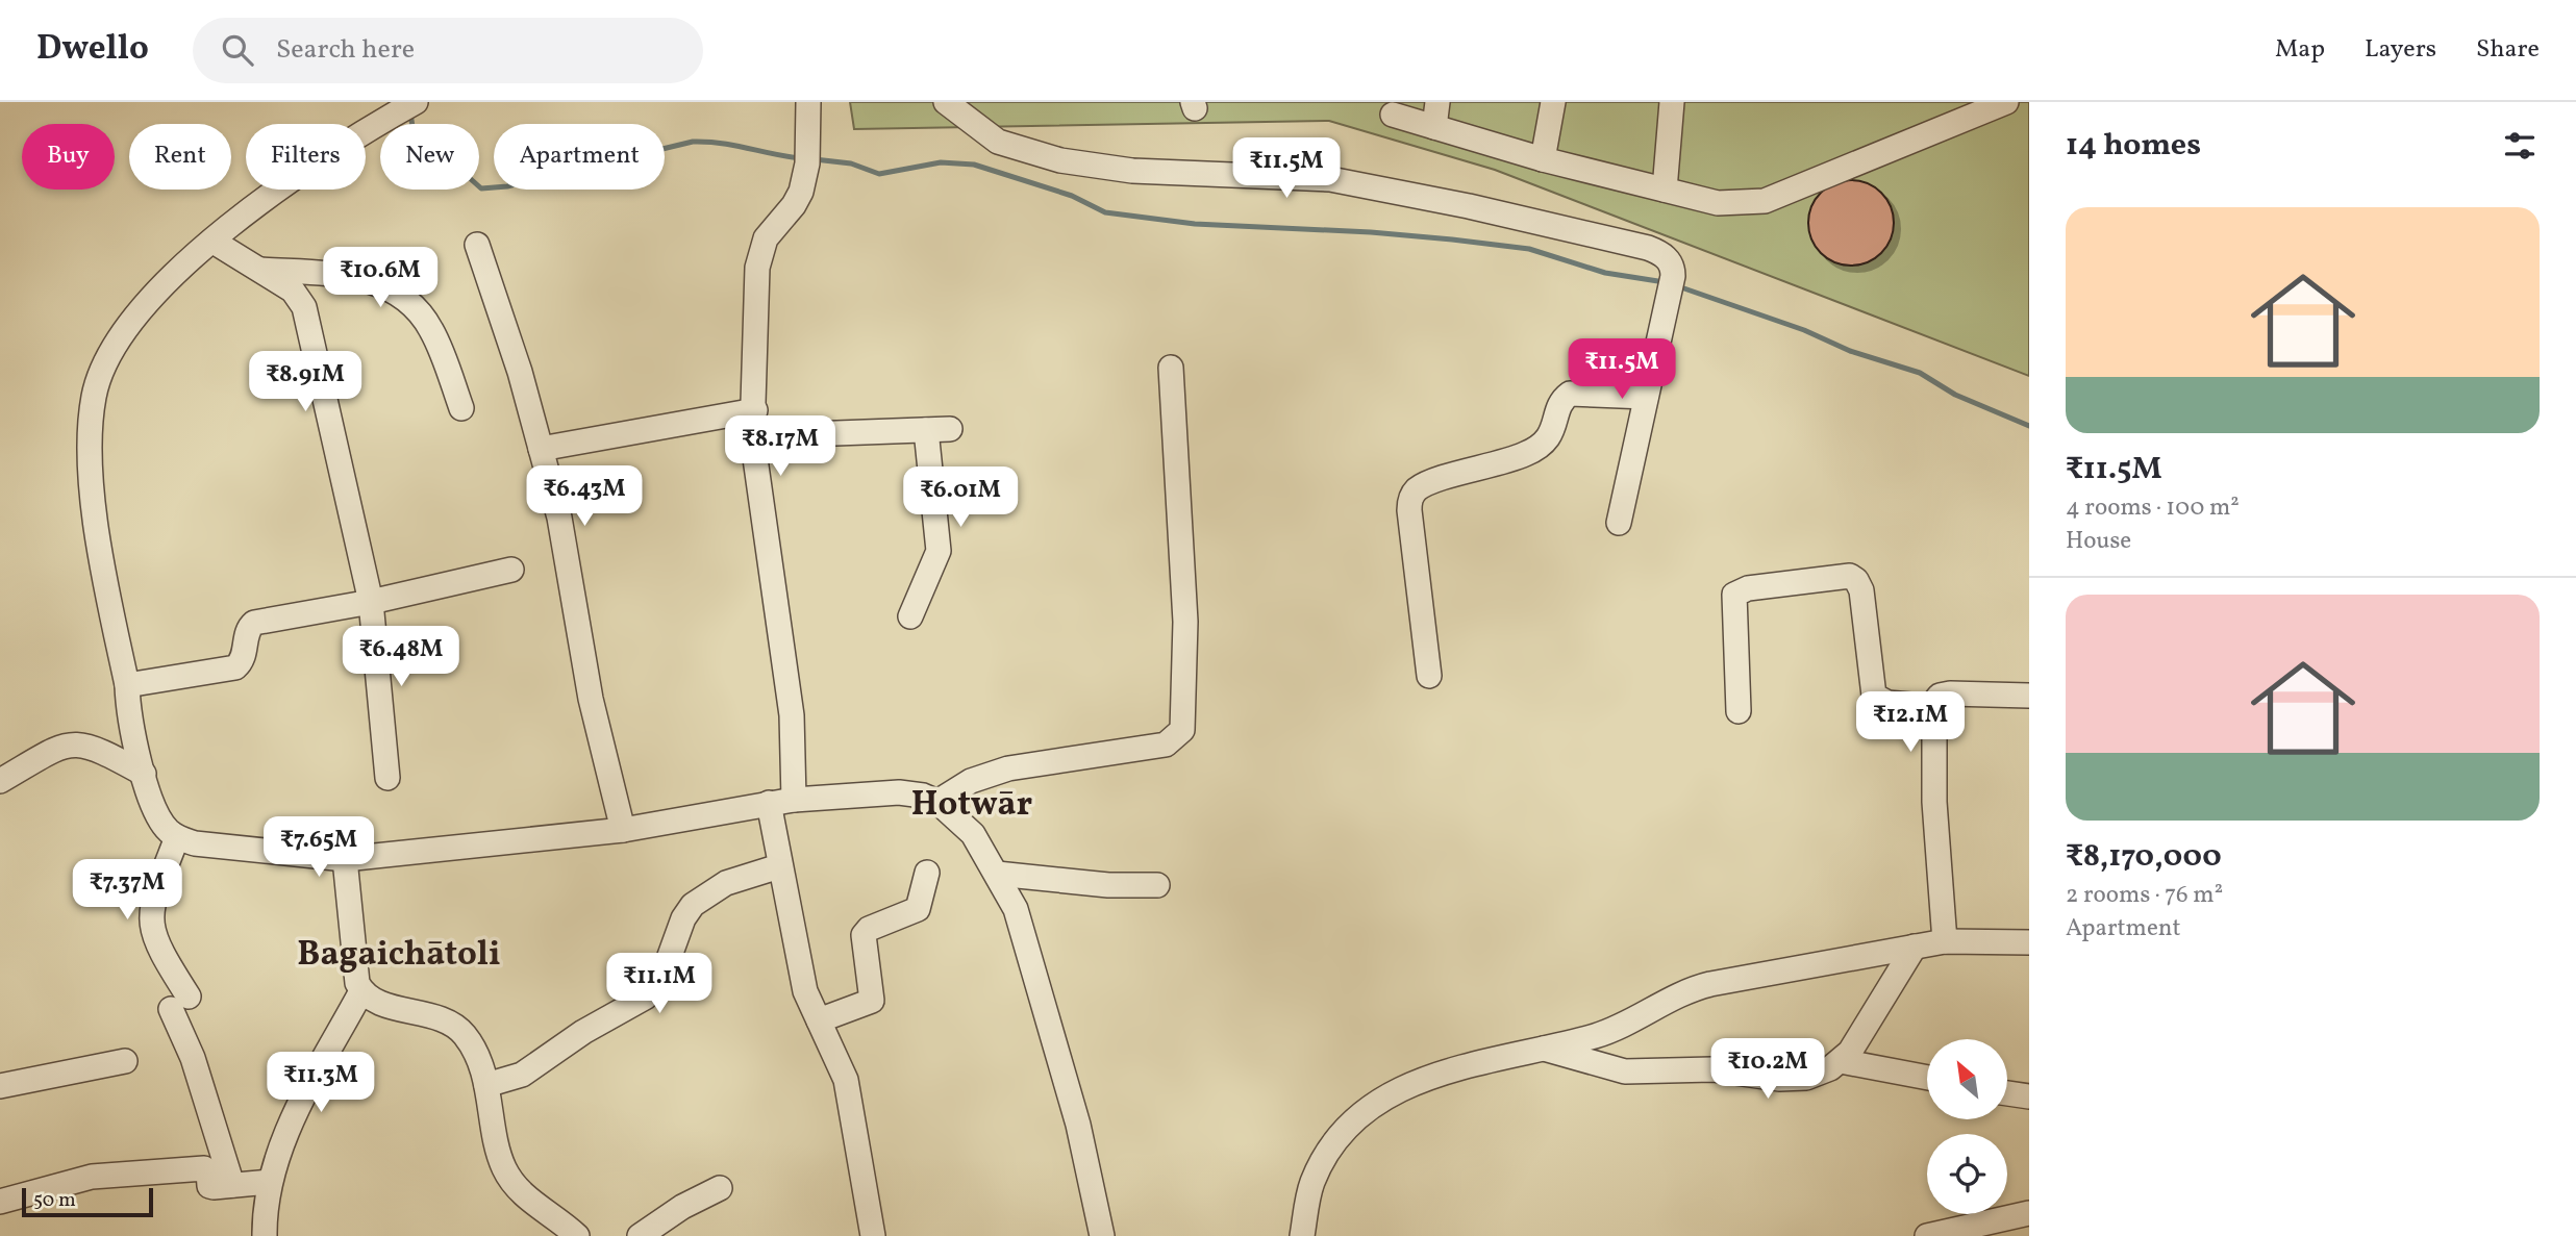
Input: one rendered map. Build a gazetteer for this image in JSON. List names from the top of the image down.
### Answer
{
  "districts": ["Hotwār", "Bagaichātoli"],
  "scale_bar": "50 m",
  "north": "top left",
  "page": {
    "header": "Dwello",
    "search": "Search here",
    "nav": ["Map", "Layers", "Share"],
    "heading": "14 homes",
    "chip": [
      "Buy",
      "Rent",
      "Filters",
      "New",
      "Apartment"
    ],
    "price": [
      "₹11.5M",
      "₹10.6M",
      "₹11.5M",
      "₹8.91M",
      "₹8.17M",
      "₹6.43M",
      "₹6.01M",
      "₹6.48M",
      "₹12.1M",
      "₹7.65M",
      "₹7.37M",
      "₹11.1M",
      "₹10.2M",
      "₹11.3M"
    ],
    "list": [
      {
        "name": "₹11.5M",
        "note": "4 rooms · 100 m² · House"
      },
      {
        "name": "₹8,170,000",
        "note": "2 rooms · 76 m² · Apartment"
      }
    ],
    "scale": "50 m"
  }
}
